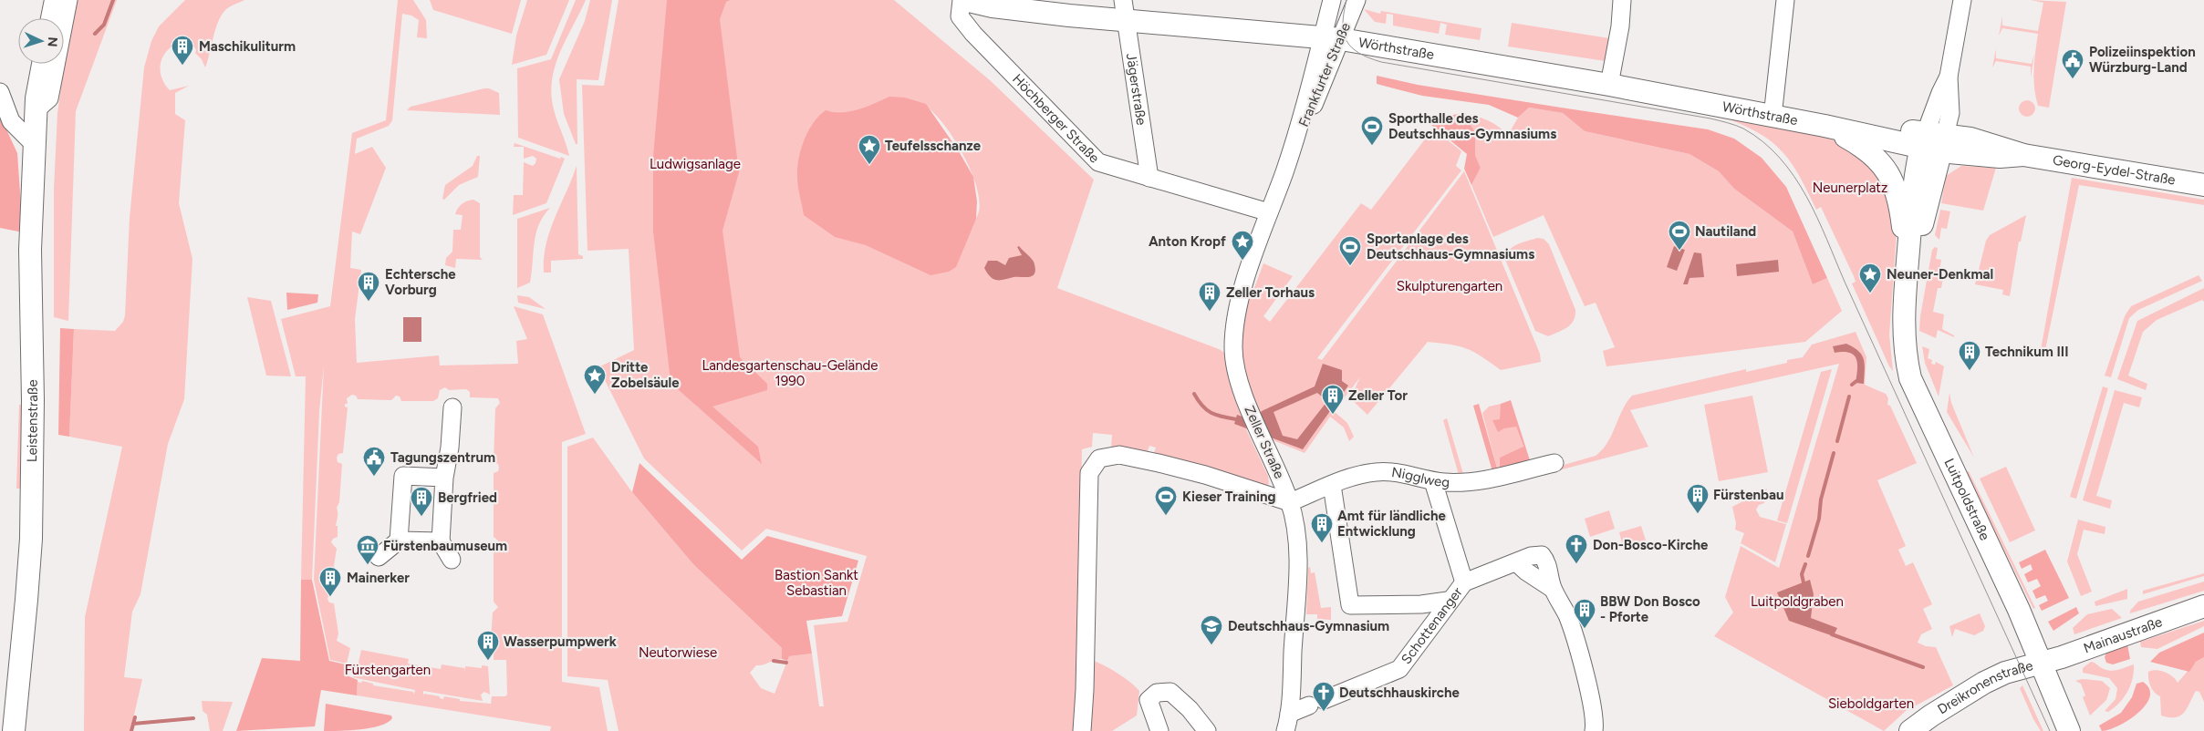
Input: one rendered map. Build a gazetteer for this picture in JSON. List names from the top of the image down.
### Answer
{
  "streets": {
    "main road": [
      "Wörthstraße",
      "Georg-Eydel-Straße",
      "Leistenstraße",
      "Luitpoldstraße",
      "Mainaustraße",
      "Dreikronenstraße"
    ],
    "street": [
      "Frankfurter Straße",
      "Jägerstraße",
      "Höchberger Straße",
      "Zeller Straße",
      "Nigglweg",
      "Schottenanger"
    ]
  },
  "crossings": [
    ["Wörthstraße", "Frankfurter Straße"],
    ["Wörthstraße", "Jägerstraße"],
    ["Wörthstraße", "Georg-Eydel-Straße"],
    ["Frankfurter Straße", "Höchberger Straße"],
    ["Frankfurter Straße", "Zeller Straße"],
    ["Jägerstraße", "Höchberger Straße"],
    ["Höchberger Straße", "Zeller Straße"],
    ["Zeller Straße", "Nigglweg"],
    ["Zeller Straße", "Schottenanger"],
    ["Nigglweg", "Schottenanger"],
    ["Luitpoldstraße", "Mainaustraße"],
    ["Luitpoldstraße", "Dreikronenstraße"],
    ["Mainaustraße", "Dreikronenstraße"]
  ],
  "parks": [
    "Ludwigsanlage",
    "Neunerplatz",
    "Skulpturengarten",
    "Landesgartenschau-Gelände 1990",
    "Bastion Sankt Sebastian",
    "Luitpoldgraben",
    "Neutorwiese",
    "Fürstengarten",
    "Sieboldgarten"
  ],
  "places": {
    "building": [
      "Maschikuliturm",
      "Echtersche Vorburg",
      "Zeller Torhaus",
      "Technikum III",
      "Zeller Tor",
      "Fürstenbau",
      "Bergfried",
      "Amt für ländliche Entwicklung",
      "Mainerker",
      "BBW Don Bosco - Pforte",
      "Wasserpumpwerk"
    ],
    "public building": ["Polizeiinspektion Würzburg-Land", "Tagungszentrum"],
    "sports": [
      "Sporthalle des Deutschhaus-Gymnasiums",
      "Nautiland",
      "Sportanlage des Deutschhaus-Gymnasiums",
      "Kieser Training"
    ],
    "place": [
      "Teufelsschanze",
      "Anton Kropf",
      "Neuner-Denkmal",
      "Dritte Zobelsäule"
    ],
    "church": ["Don-Bosco-Kirche", "Deutschhauskirche"],
    "museum": ["Fürstenbaumuseum"],
    "school or university": ["Deutschhaus-Gymnasium"]
  },
  "north": "right"
}
